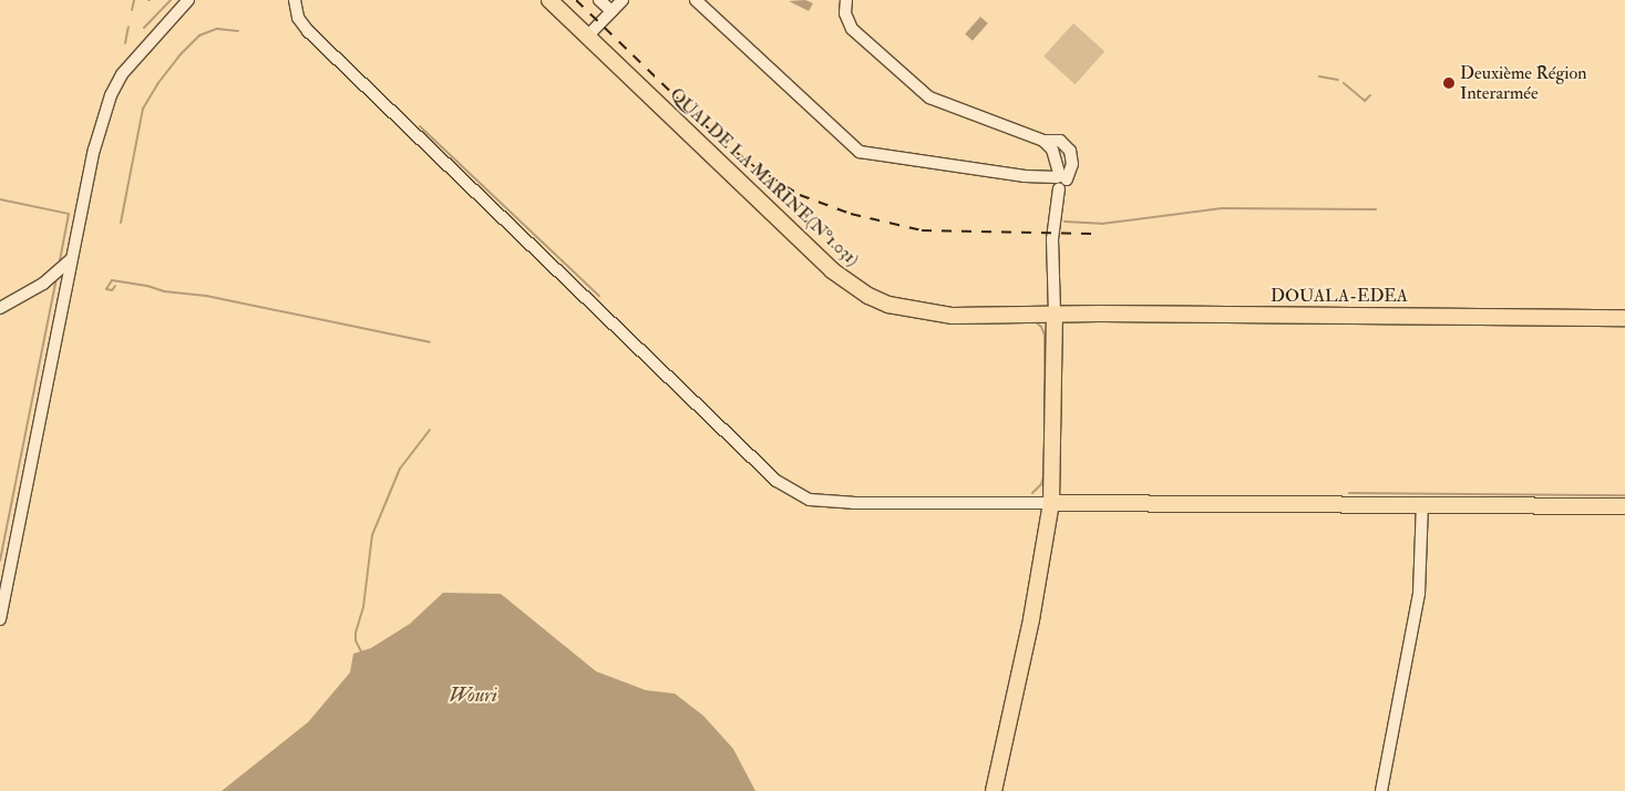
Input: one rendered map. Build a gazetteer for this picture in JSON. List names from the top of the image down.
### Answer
{
  "streets": {
    "main road": ["QUAI DE LA MARINE(N°1.031)", "DOUALA-EDEA"]
  },
  "crossings": [
    ["QUAI DE LA MARINE(N°1.031)", "DOUALA-EDEA"]
  ],
  "water": ["Wouri"],
  "places": ["Deuxième Région Interarmée"]
}
